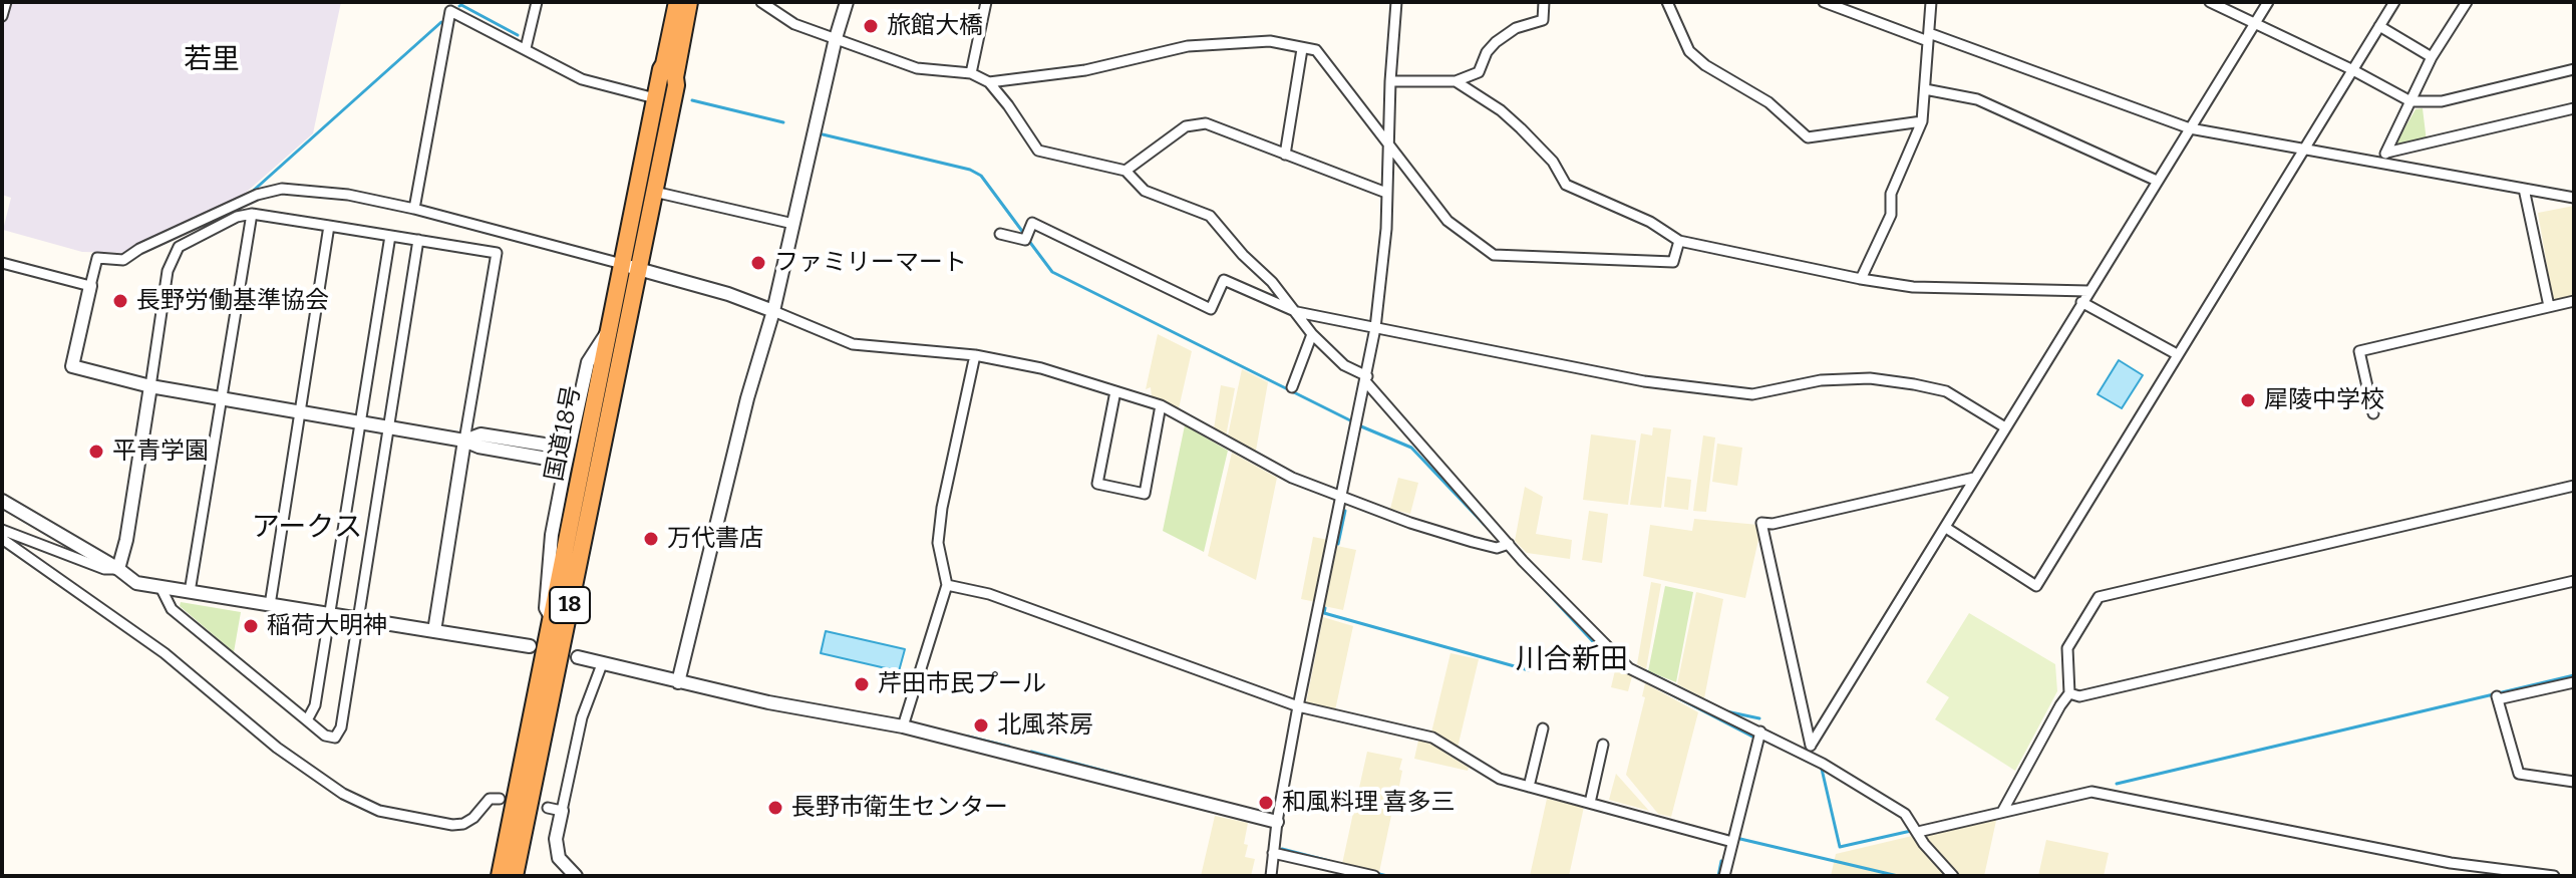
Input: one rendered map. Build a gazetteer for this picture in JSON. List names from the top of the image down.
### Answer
{
  "streets": {
    "highway": ["国道18号", "18"]
  },
  "crossings": [
    ["国道18号", "18"]
  ],
  "districts": ["若里", "アークス", "川合新田"],
  "places": [
    "旅館大橋",
    "ファミリーマート",
    "長野労働基準協会",
    "犀陵中学校",
    "平青学園",
    "万代書店",
    "稲荷大明神",
    "芹田市民プール",
    "北風茶房",
    "和風料理 喜多三",
    "長野市衛生センター"
  ]
}
